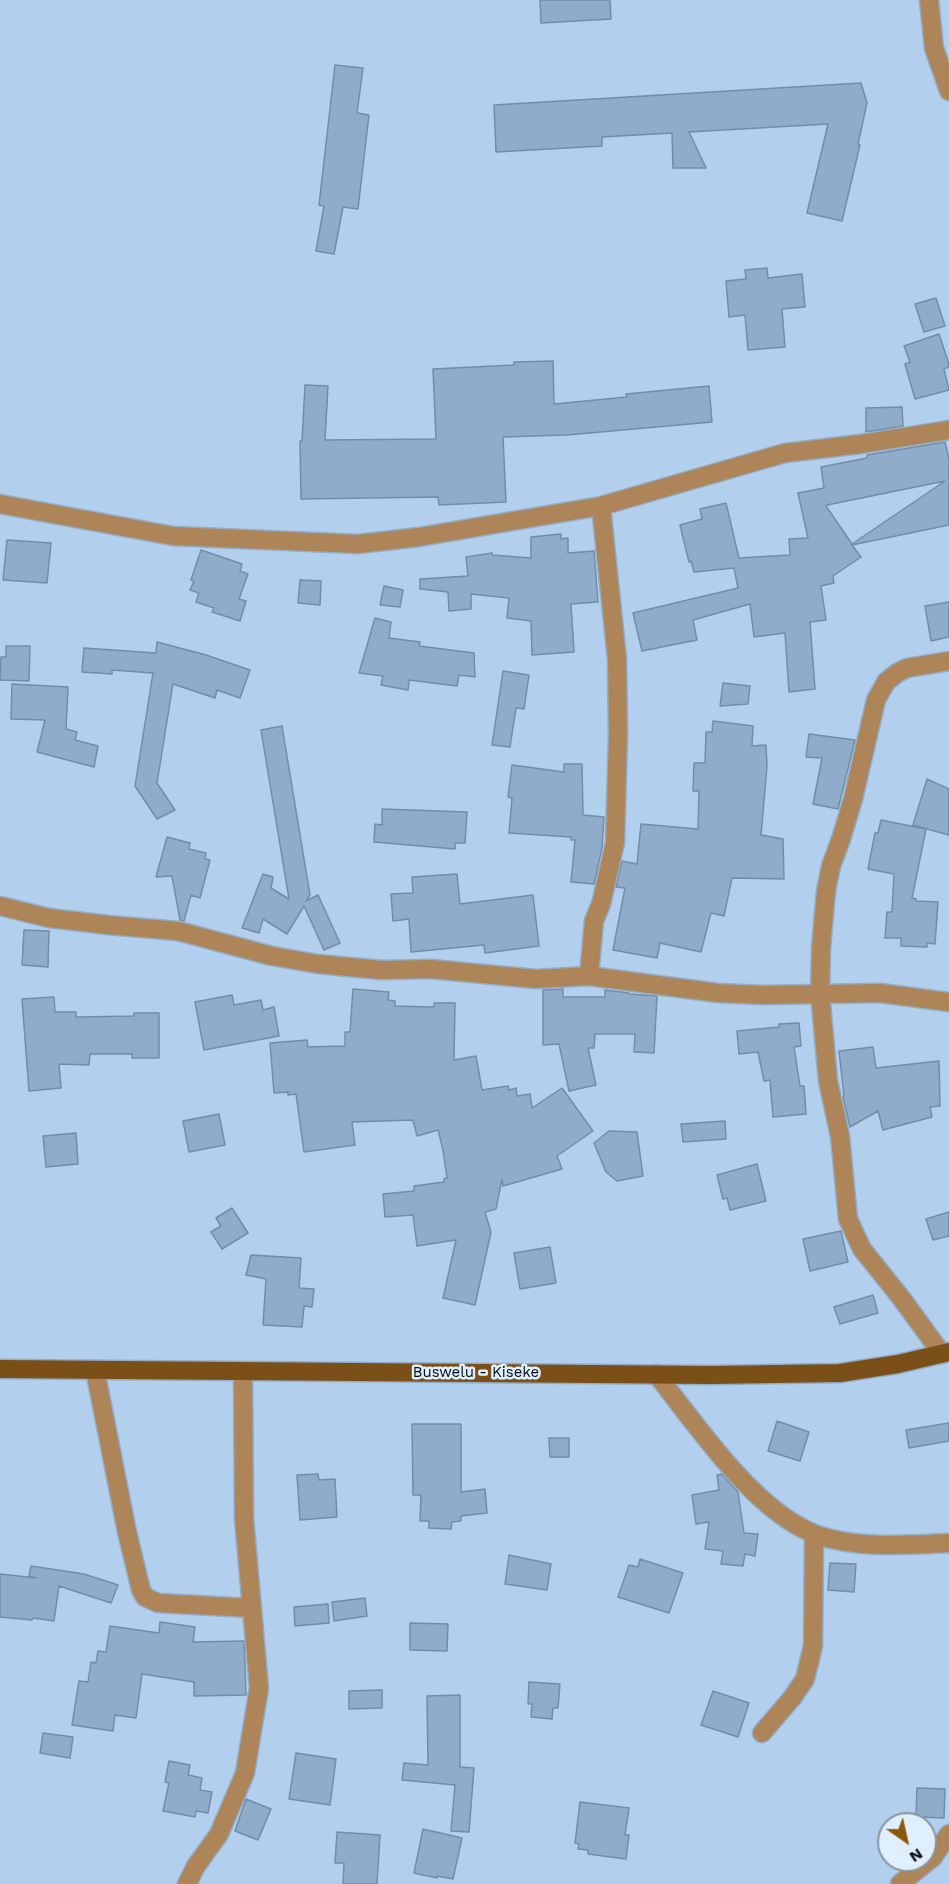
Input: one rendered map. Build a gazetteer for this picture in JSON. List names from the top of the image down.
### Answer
{
  "streets": {
    "main road": ["Buswelu - Kiseke"]
  },
  "north": "bottom right"
}
